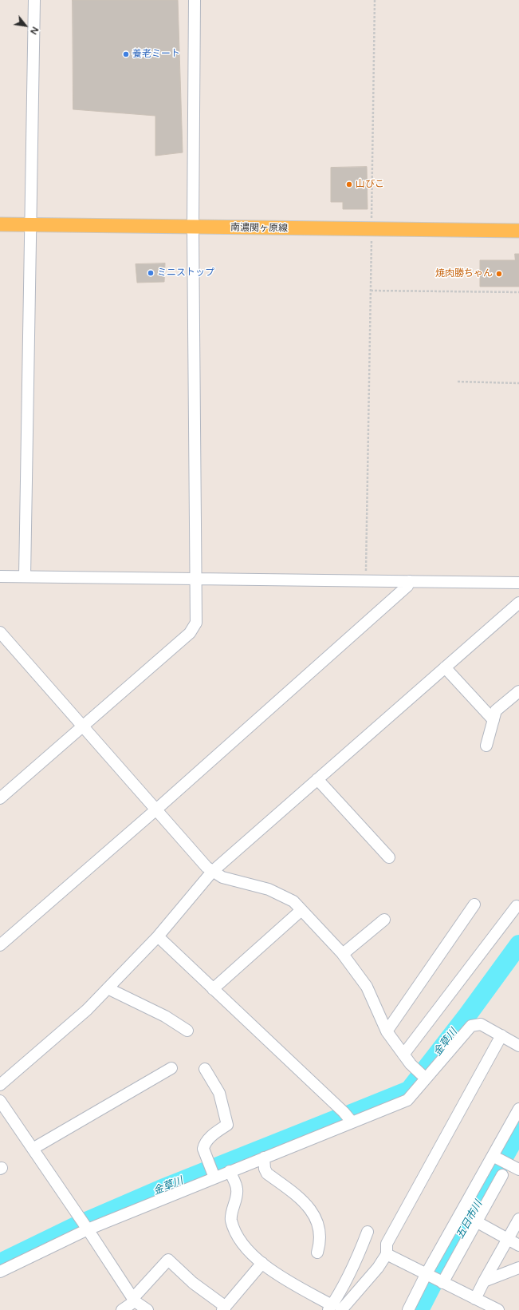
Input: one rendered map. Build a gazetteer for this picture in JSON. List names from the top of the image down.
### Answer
{
  "streets": {
    "main road": ["南濃関ヶ原線"]
  },
  "water": ["金草川", "五日市川"],
  "places": [
    "養老ミート",
    "山びこ",
    "ミニストップ",
    "焼肉勝ちゃん"
  ],
  "north": "bottom right"
}
